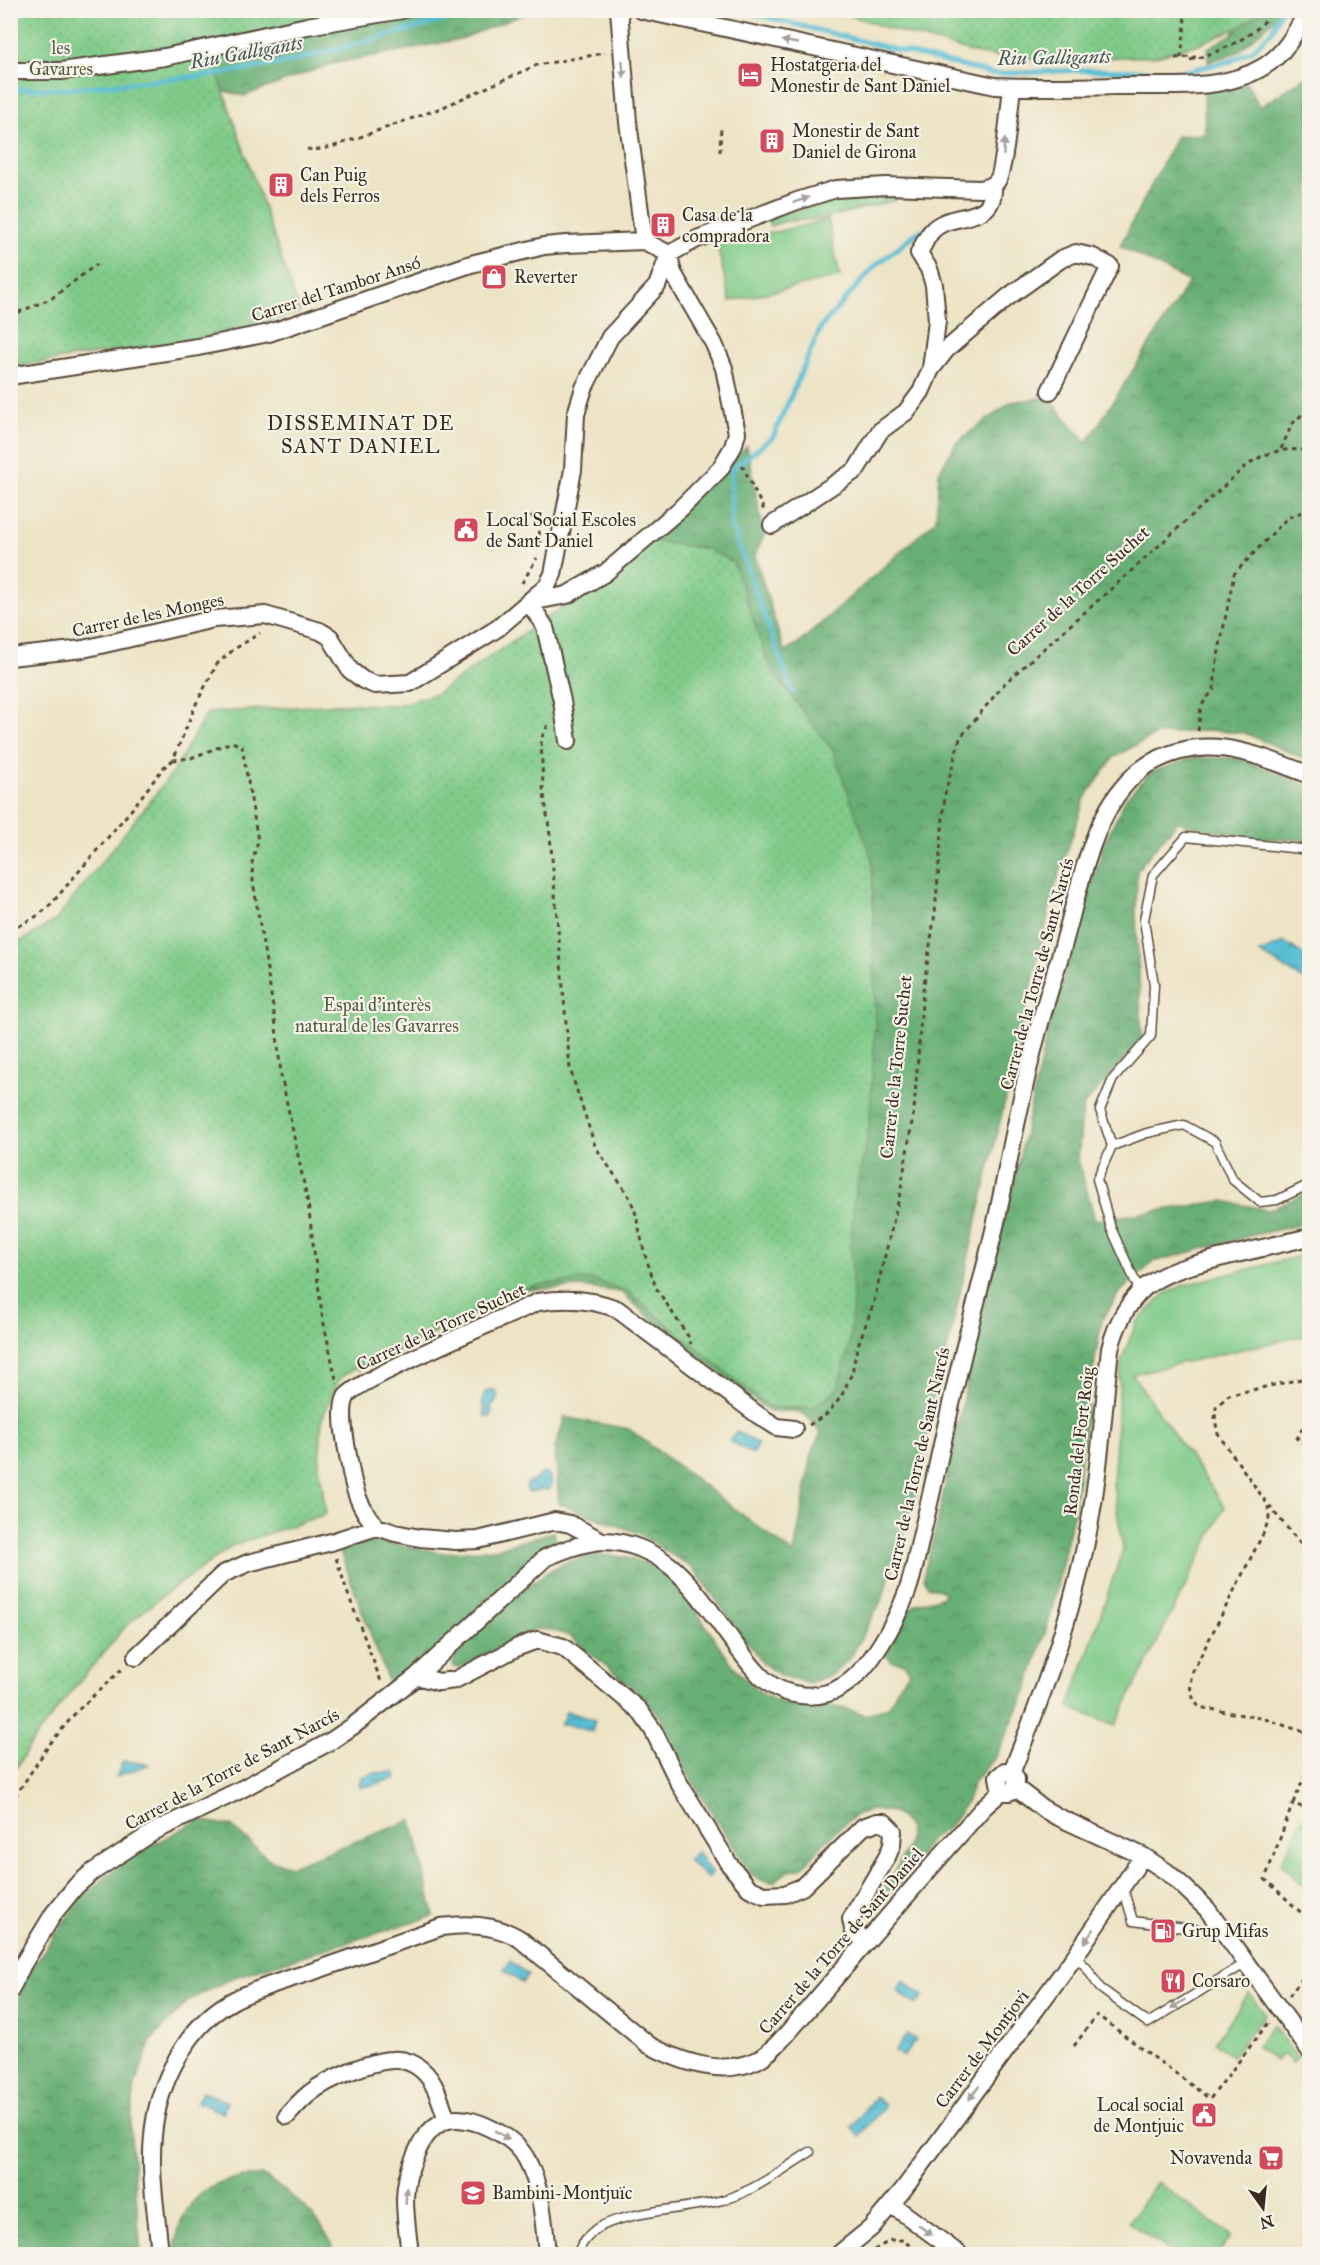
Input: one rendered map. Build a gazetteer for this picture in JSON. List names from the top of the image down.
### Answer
{
  "streets": {
    "street": [
      "Carrer del Tambor Ansó",
      "Carrer de la Torre Suchet",
      "Carrer de les Monges",
      "Carrer de la Torre de Sant Narcís",
      "Ronda del Fort Roig",
      "Carrer de la Torre de Sant Daniel",
      "Carrer de Montjovi"
    ]
  },
  "crossings": [
    ["Carrer del Tambor Ansó", "Carrer de les Monges"],
    ["Ronda del Fort Roig", "Carrer de la Torre de Sant Daniel"]
  ],
  "one_way": ["Carrer de Montjovi"],
  "districts": ["DISSEMINAT DE SANT DANIEL"],
  "water": ["Riu Galligants"],
  "parks": ["les Gavarres", "Espai d'interès natural de les Gavarres"],
  "places": {
    "hotel": ["Hostatgeria del Monestir de Sant Daniel"],
    "building": ["Monestir de Sant Daniel de Girona", "Can Puig dels Ferros", "Casa de la compradora"],
    "shop": ["Reverter"],
    "public building": ["Local Social Escoles de Sant Daniel", "Local social de Montjuic"],
    "fuel station": ["Grup Mifas"],
    "restaurant": ["Corsaro"],
    "supermarket": ["Novavenda"],
    "school or university": ["Bambini-Montjuïc"]
  },
  "north": "bottom"
}
